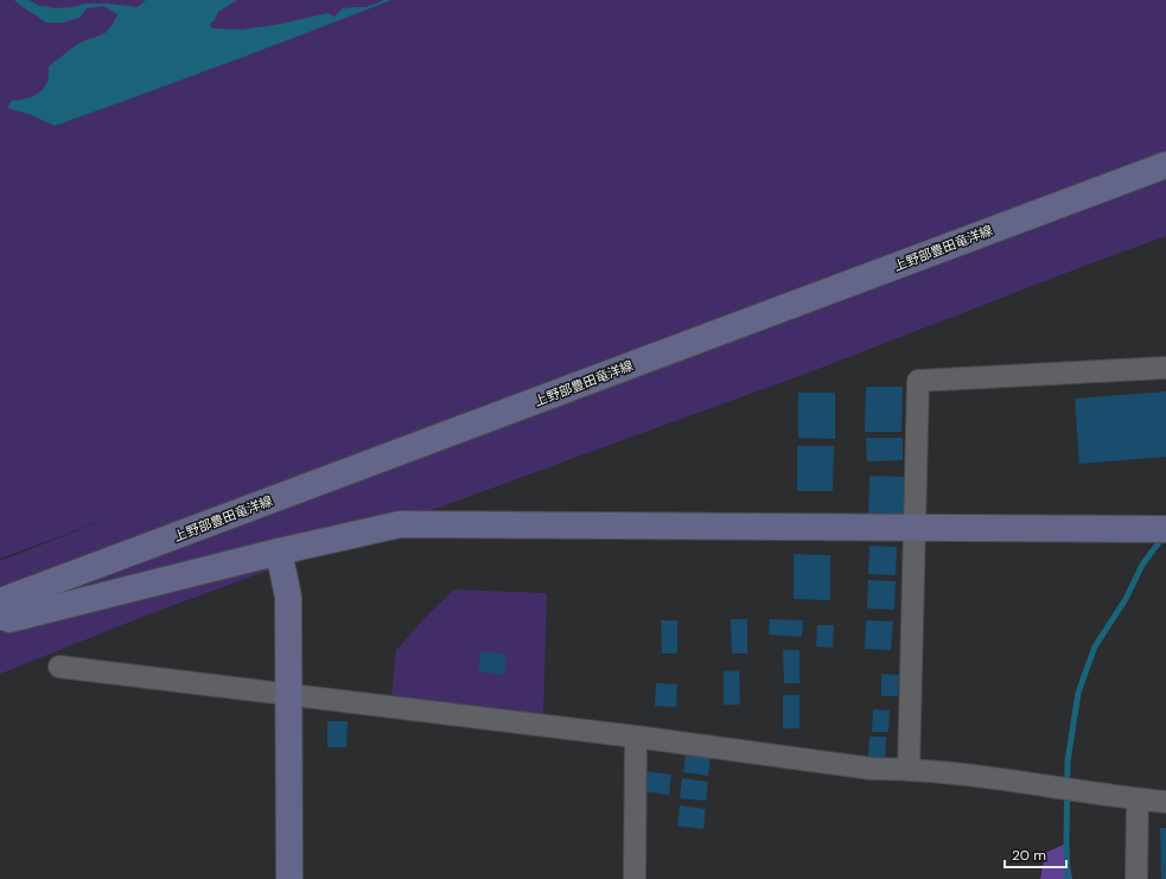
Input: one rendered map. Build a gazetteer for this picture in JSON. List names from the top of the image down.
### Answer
{
  "streets": {
    "street": ["上野部豊田竜洋線"]
  },
  "scale_bar": "20 m"
}
